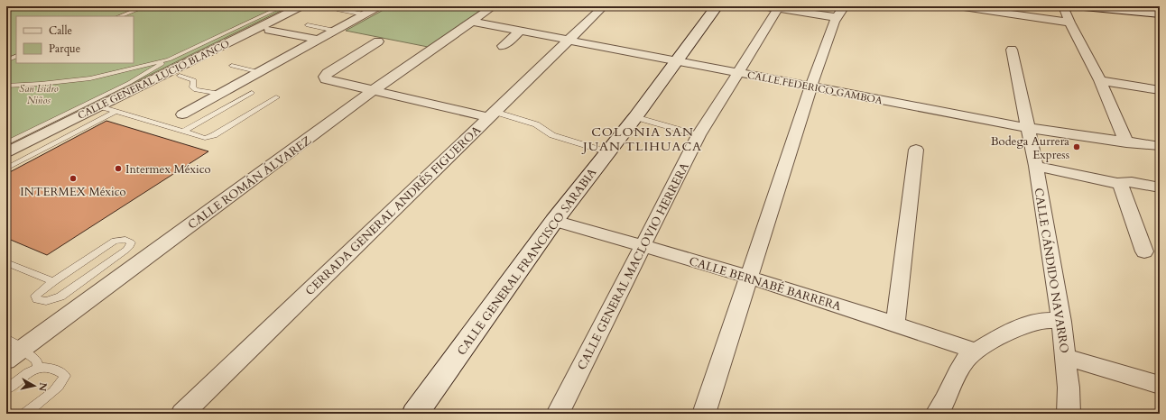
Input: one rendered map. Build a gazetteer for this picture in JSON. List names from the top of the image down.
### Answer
{
  "streets": {
    "street": [
      "CALLE GENERAL LUCIO BLANCO",
      "CALLE FEDERICO GAMBOA",
      "CALLE ROMÁN ÁLVAREZ",
      "CERRADA GENERAL ANDRÉS FIGUEROA",
      "CALLE GENERAL FRANCISCO SARABIA",
      "CALLE GENERAL MACLOVIO HERRERA",
      "CALLE CÁNDIDO NAVARRO",
      "CALLE BERNABÉ BARRERA"
    ]
  },
  "crossings": [
    ["CALLE FEDERICO GAMBOA", "CALLE ROMÁN ÁLVAREZ"],
    ["CALLE FEDERICO GAMBOA", "CERRADA GENERAL ANDRÉS FIGUEROA"],
    ["CALLE FEDERICO GAMBOA", "CALLE GENERAL FRANCISCO SARABIA"],
    ["CALLE FEDERICO GAMBOA", "CALLE GENERAL MACLOVIO HERRERA"],
    ["CALLE FEDERICO GAMBOA", "CALLE CÁNDIDO NAVARRO"],
    ["CALLE GENERAL FRANCISCO SARABIA", "CALLE BERNABÉ BARRERA"],
    ["CALLE GENERAL MACLOVIO HERRERA", "CALLE BERNABÉ BARRERA"]
  ],
  "districts": ["COLONIA SAN JUAN TLIHUACA"],
  "parks": ["San Isidro Niños"],
  "places": ["Bodega Aurrera Express", "Intermex México", "INTERMEX México"],
  "legend": ["Calle", "Parque"],
  "north": "right"
}
